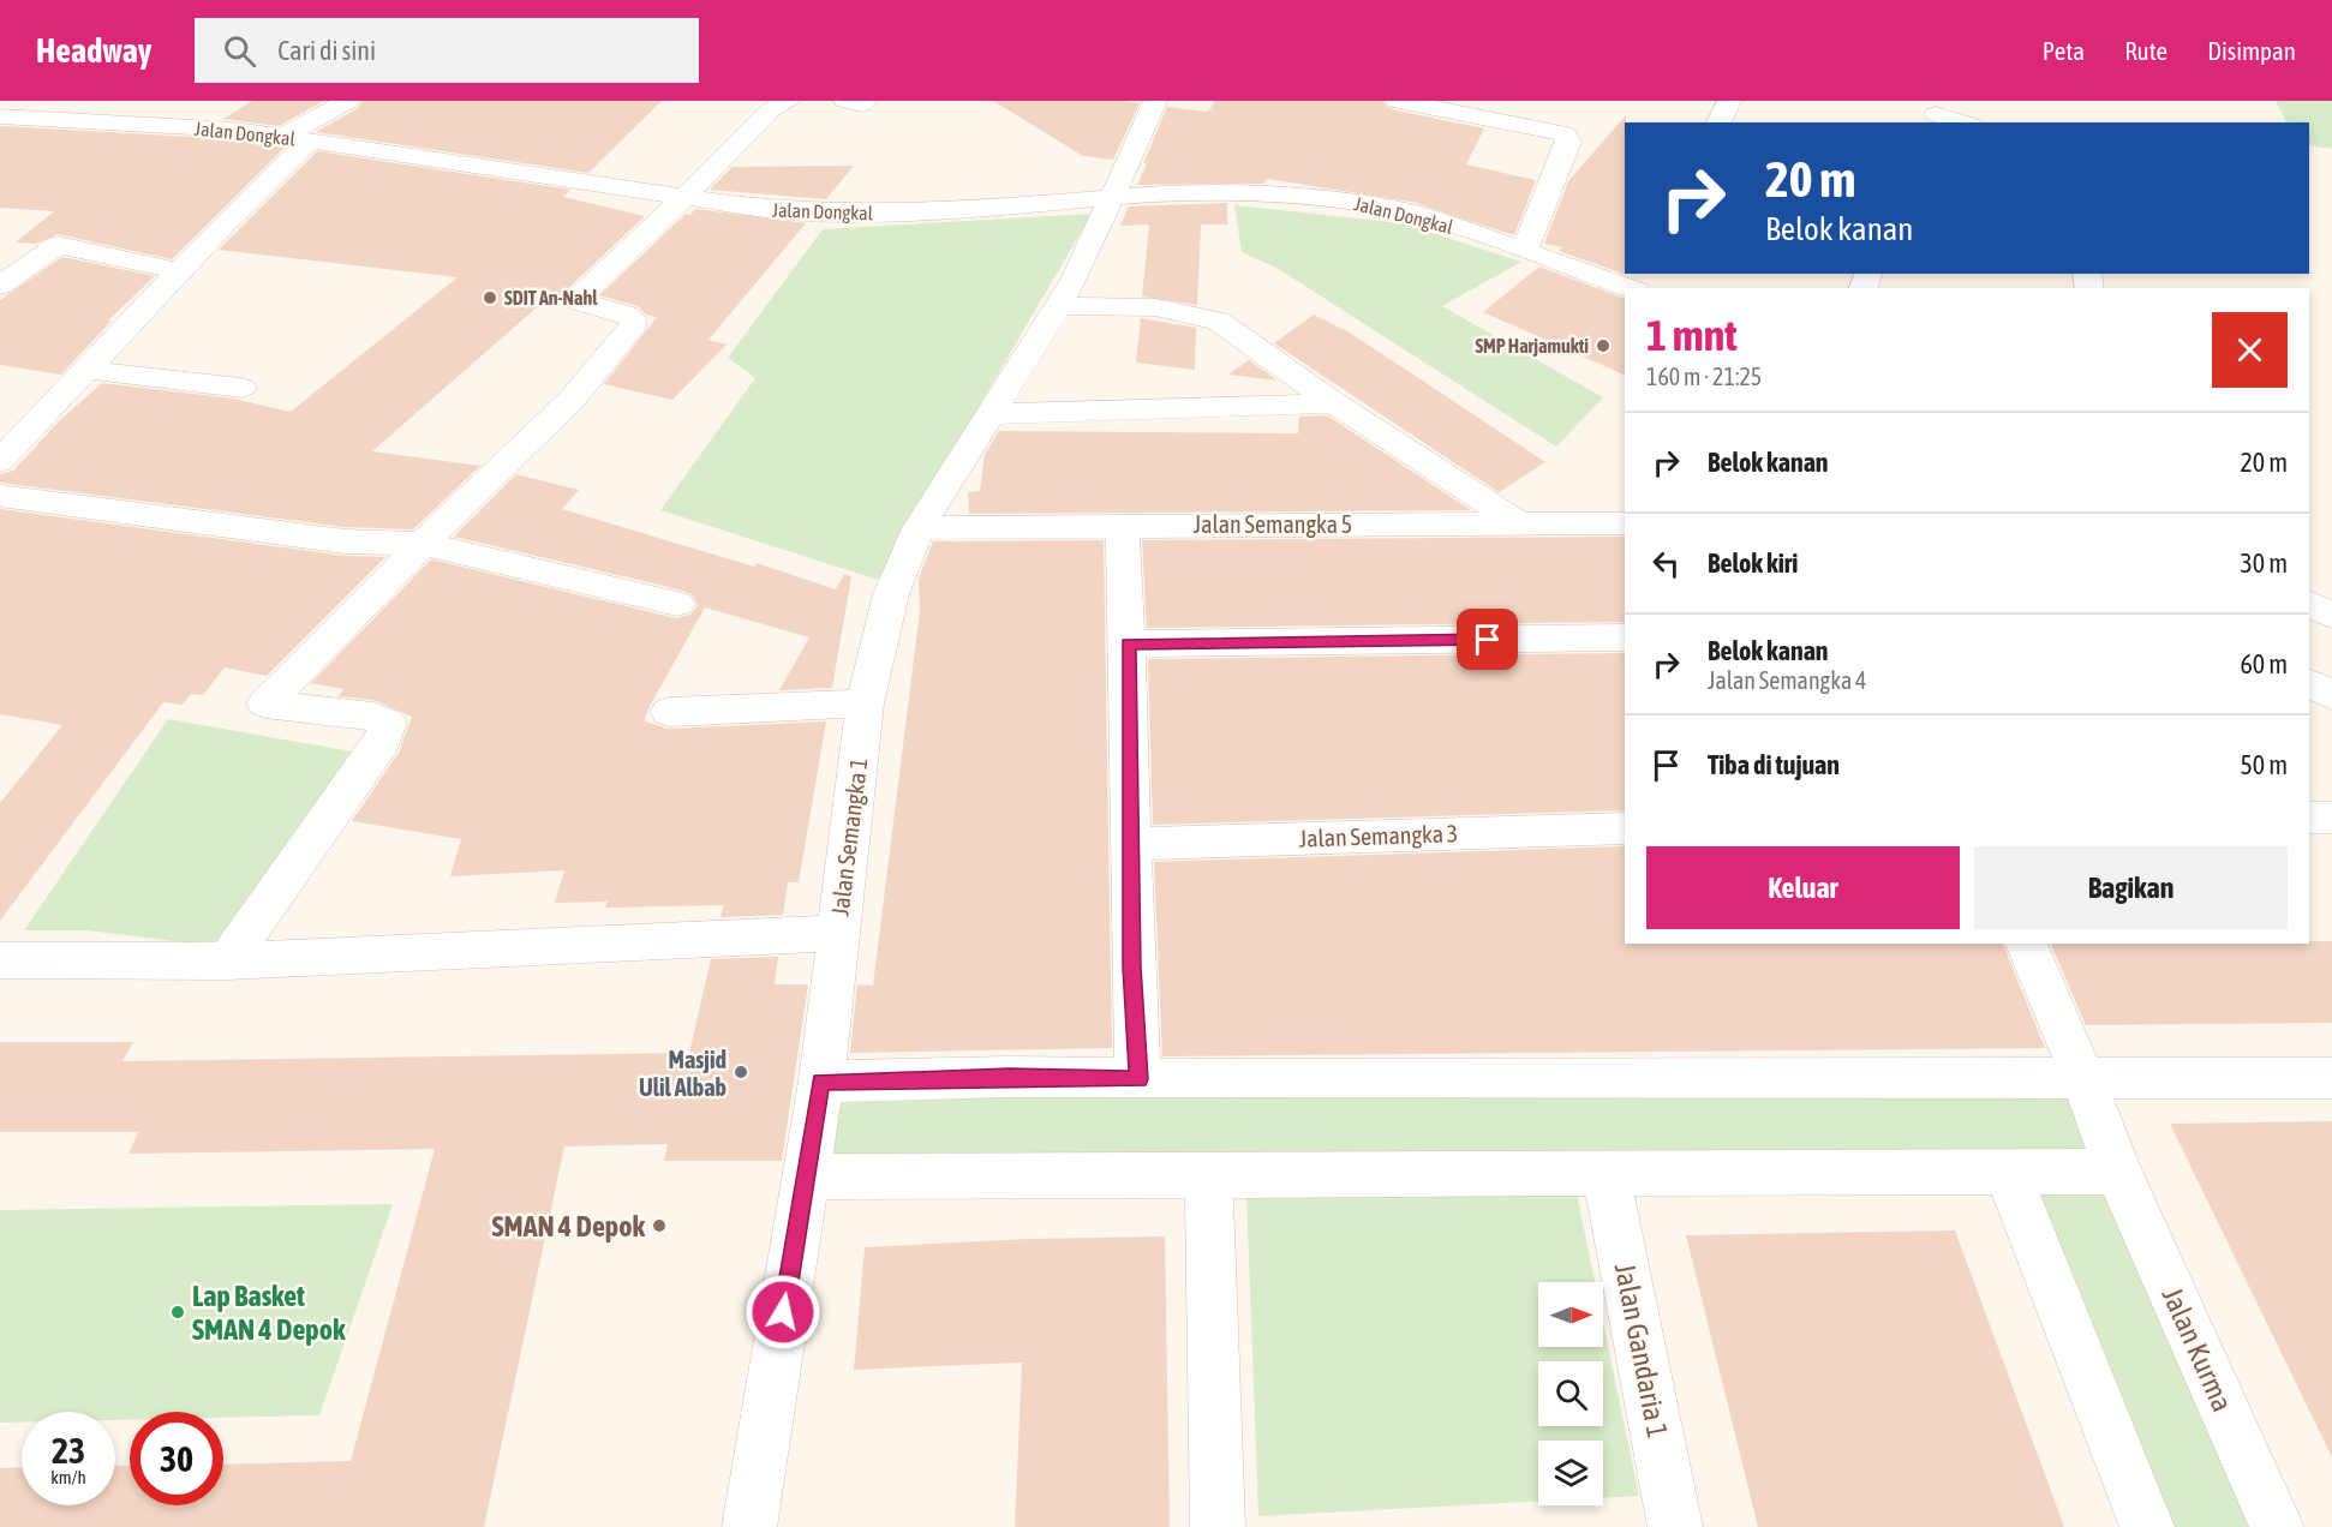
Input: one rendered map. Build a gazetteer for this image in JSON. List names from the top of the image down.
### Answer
{
  "streets": {
    "street": [
      "Jalan Dongkal",
      "Jalan Semangka 5",
      "Jalan Semangka 3",
      "Jalan Semangka 1",
      "Jalan Kurma",
      "Jalan Gandaria 1"
    ]
  },
  "crossings": [
    ["Jalan Dongkal", "Jalan Semangka 1"],
    ["Jalan Semangka 5", "Jalan Semangka 1"]
  ],
  "places": [
    "SDIT An-Nahl",
    "SMP Harjamukti",
    "Masjid Ulil Albab",
    "SMAN 4 Depok",
    "Lap Basket SMAN 4 Depok"
  ],
  "north": "right",
  "page": {
    "header": "Headway",
    "search": "Cari di sini",
    "nav": ["Peta", "Rute", "Disimpan"],
    "turn": ["20 m", "Belok kanan"],
    "heading": ["1 mnt", "160 m · 21:25"],
    "list": [
      {
        "name": "Belok kanan",
        "value": "20 m"
      },
      {
        "name": "Belok kiri",
        "value": "30 m"
      },
      {
        "name": "Belok kanan",
        "note": "Jalan Semangka 4",
        "value": "60 m"
      },
      {
        "name": "Tiba di tujuan",
        "value": "50 m"
      }
    ],
    "buttons": ["Keluar", "Bagikan"],
    "speed": "23 km/h",
    "limit": "30"
  }
}
